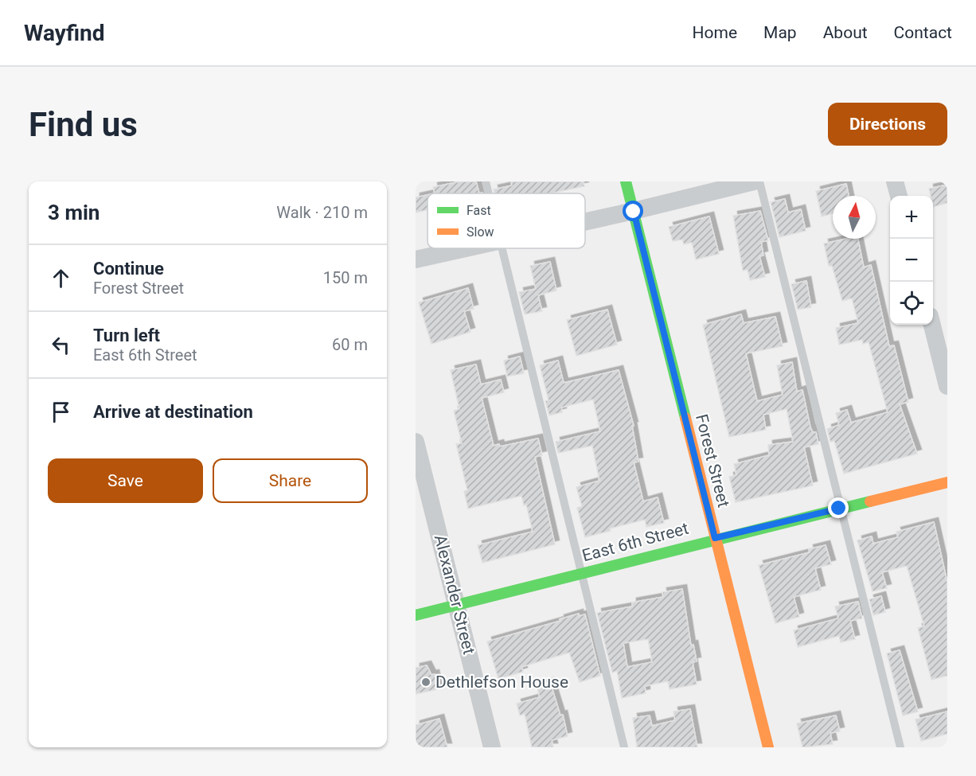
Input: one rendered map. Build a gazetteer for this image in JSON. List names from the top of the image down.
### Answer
{
  "streets": {
    "street": ["Forest Street", "East 6th Street", "Alexander Street"]
  },
  "crossings": [
    ["Forest Street", "East 6th Street"],
    ["East 6th Street", "Alexander Street"]
  ],
  "places": ["Dethlefson House"],
  "legend": ["Fast", "Slow"],
  "north": "top",
  "page": {
    "header": "Wayfind",
    "nav": [
      "Home",
      "Map",
      "About",
      "Contact"
    ],
    "buttons": [
      "Directions",
      ["Save", "Share"]
    ],
    "title": "Find us",
    "heading": ["3 min", "Walk · 210 m"],
    "map_buttons": ["+", "−"],
    "list": [
      ["Continue", "Forest Street", "150 m"],
      ["Turn left", "East 6th Street", "60 m"],
      "Arrive at destination"
    ]
  }
}
